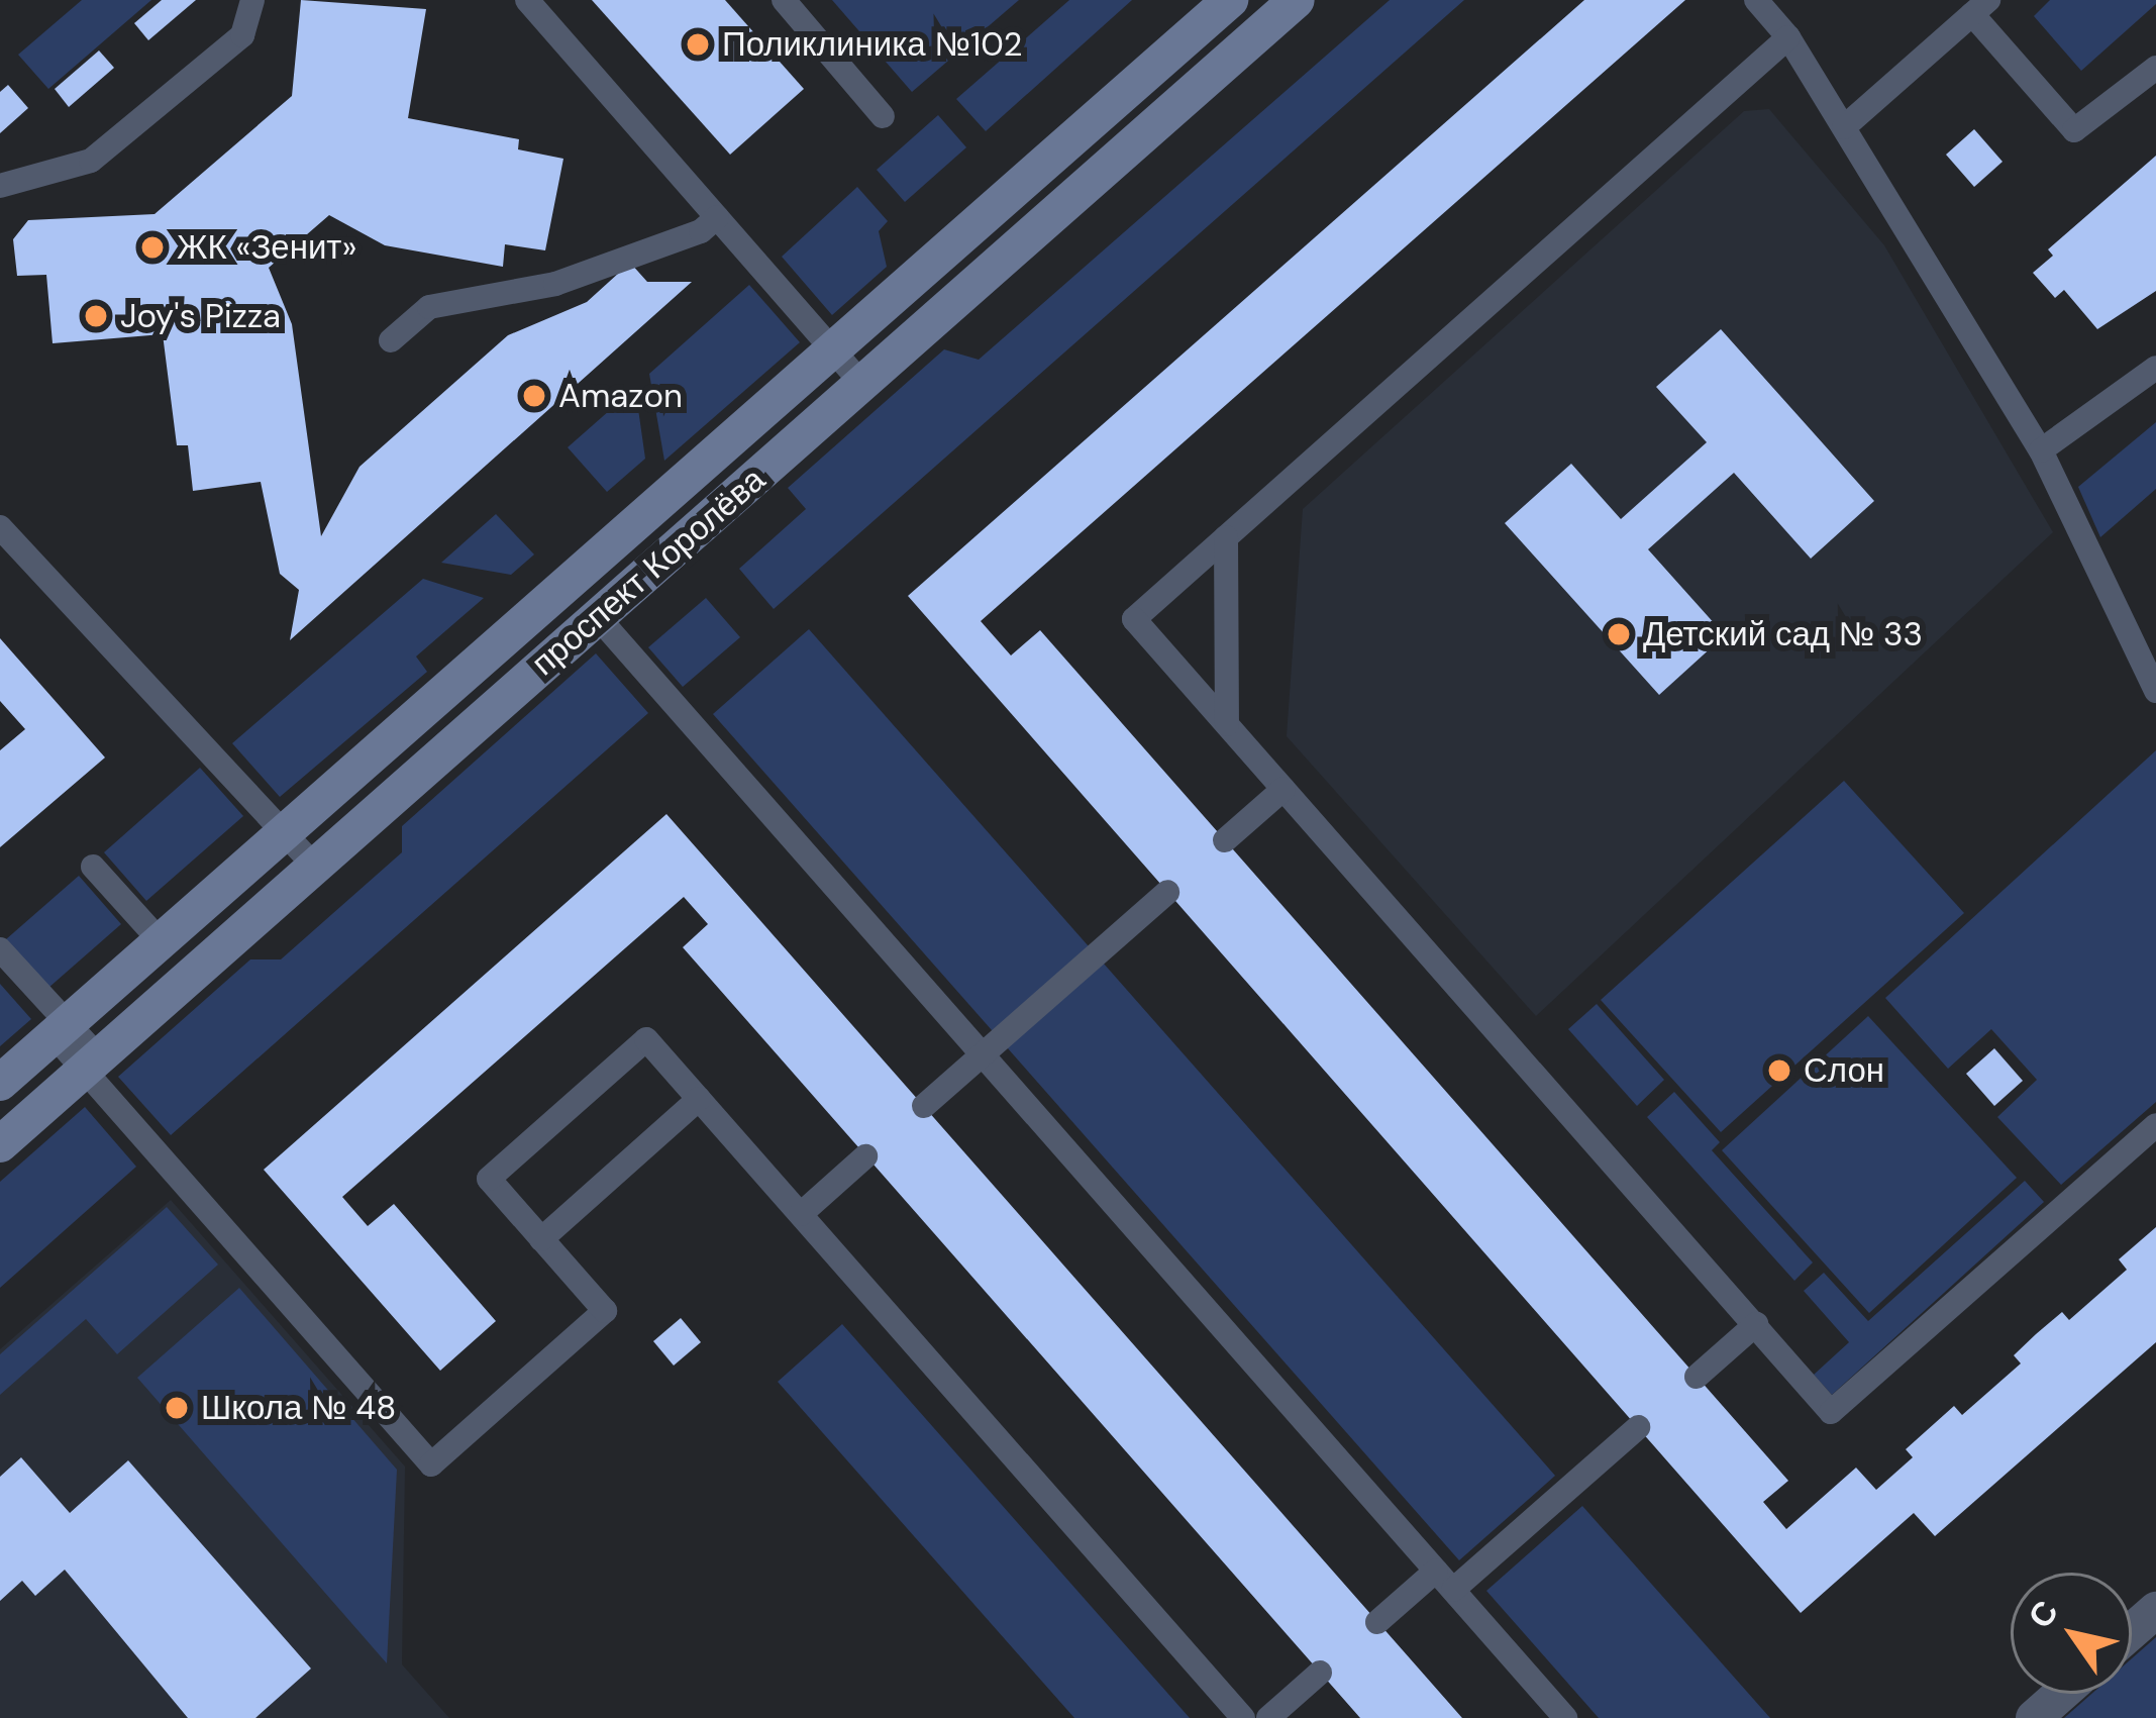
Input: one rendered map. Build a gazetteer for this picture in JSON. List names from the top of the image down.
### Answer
{
  "streets": {
    "street": ["проспект Королёва"]
  },
  "places": [
    "Поликлиника №102",
    "ЖК «Зенит»",
    "Joy's Pizza",
    "Amazon",
    "Детский сад № 33",
    "Слон",
    "Школа № 48"
  ],
  "north": "top left"
}
